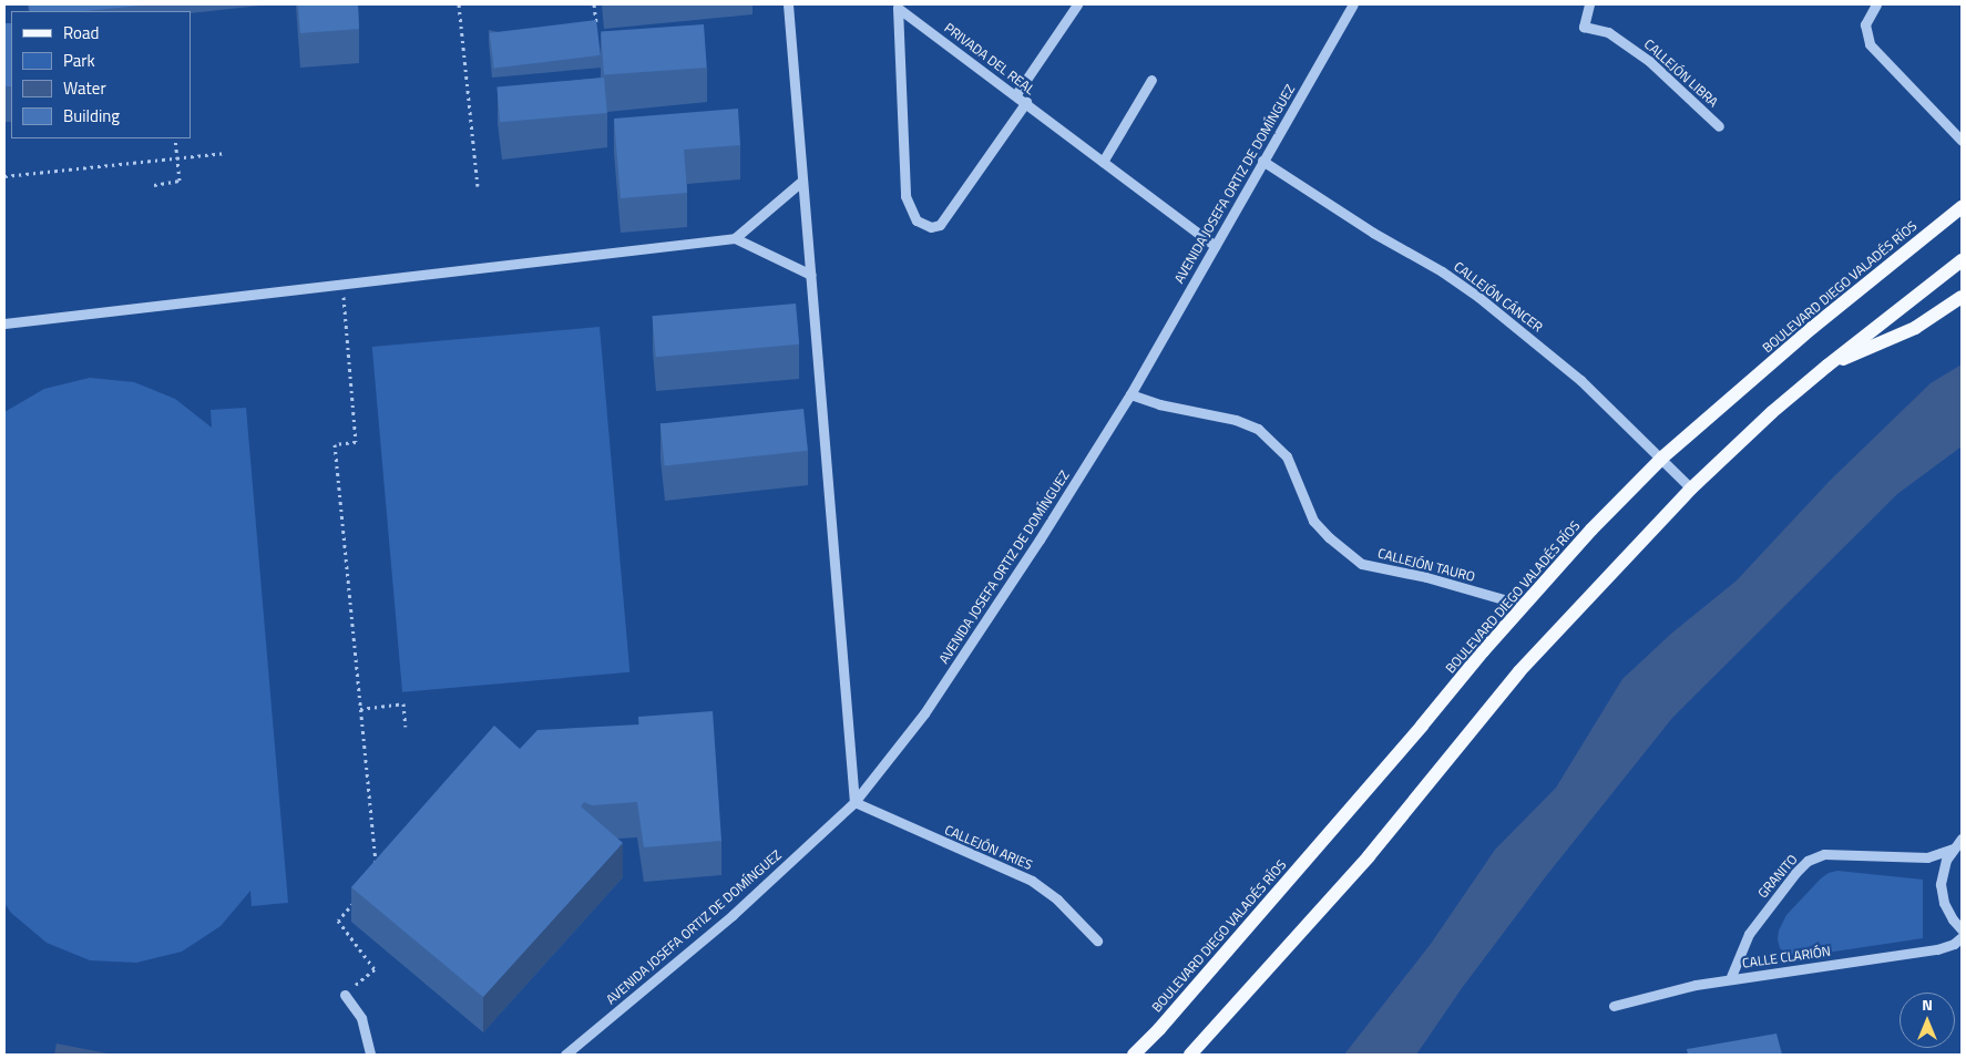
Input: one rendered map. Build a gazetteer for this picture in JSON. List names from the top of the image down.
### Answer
{
  "streets": {
    "main road": ["BOULEVARD DIEGO VALADÉS RÍOS"],
    "street": [
      "PRIVADA DEL REAL",
      "CALLEJÓN LIBRA",
      "AVENIDA JOSEFA ORTIZ DE DOMÍNGUEZ",
      "CALLEJÓN CÁNCER",
      "CALLEJÓN TAURO",
      "CALLEJÓN ARIES",
      "GRANITO",
      "CALLE CLARIÓN"
    ]
  },
  "crossings": [
    ["PRIVADA DEL REAL", "AVENIDA JOSEFA ORTIZ DE DOMÍNGUEZ"],
    ["AVENIDA JOSEFA ORTIZ DE DOMÍNGUEZ", "CALLEJÓN CÁNCER"],
    ["AVENIDA JOSEFA ORTIZ DE DOMÍNGUEZ", "CALLEJÓN TAURO"],
    ["AVENIDA JOSEFA ORTIZ DE DOMÍNGUEZ", "CALLEJÓN ARIES"],
    ["BOULEVARD DIEGO VALADÉS RÍOS", "CALLEJÓN CÁNCER"],
    ["BOULEVARD DIEGO VALADÉS RÍOS", "CALLEJÓN TAURO"],
    ["GRANITO", "CALLE CLARIÓN"]
  ],
  "legend": [
    "Road",
    "Park",
    "Water",
    "Building"
  ],
  "north": "top"
}
